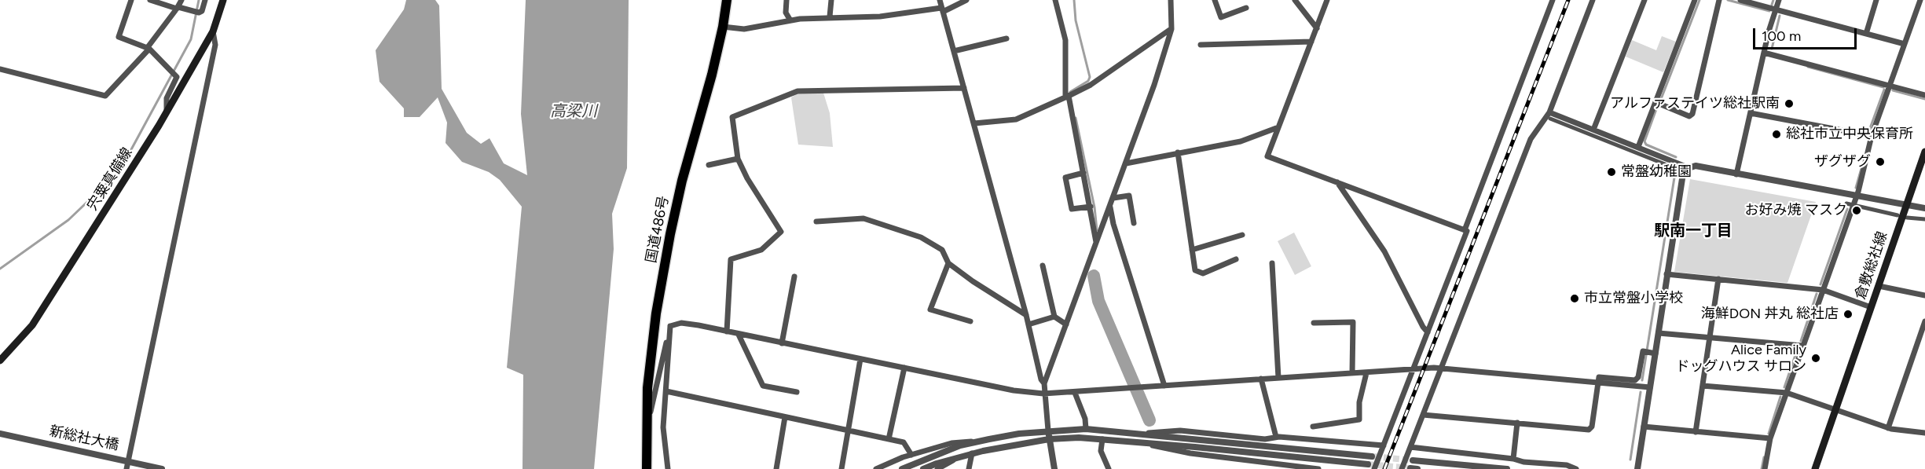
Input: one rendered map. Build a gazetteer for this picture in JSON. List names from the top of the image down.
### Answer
{
  "streets": {
    "highway": ["国道486号"],
    "main road": ["宍粟真備線", "倉敷総社線"],
    "street": ["新総社大橋"]
  },
  "districts": ["駅南一丁目"],
  "water": ["高梁川"],
  "places": [
    "アルファステイツ総社駅南",
    "総社市立中央保育所",
    "ザグザグ",
    "常盤幼稚園",
    "お好み焼 マスク",
    "市立常盤小学校",
    "海鮮DON 丼丸 総社店",
    "Alice Family ドッグハウス サロン"
  ],
  "scale_bar": "100 m"
}
